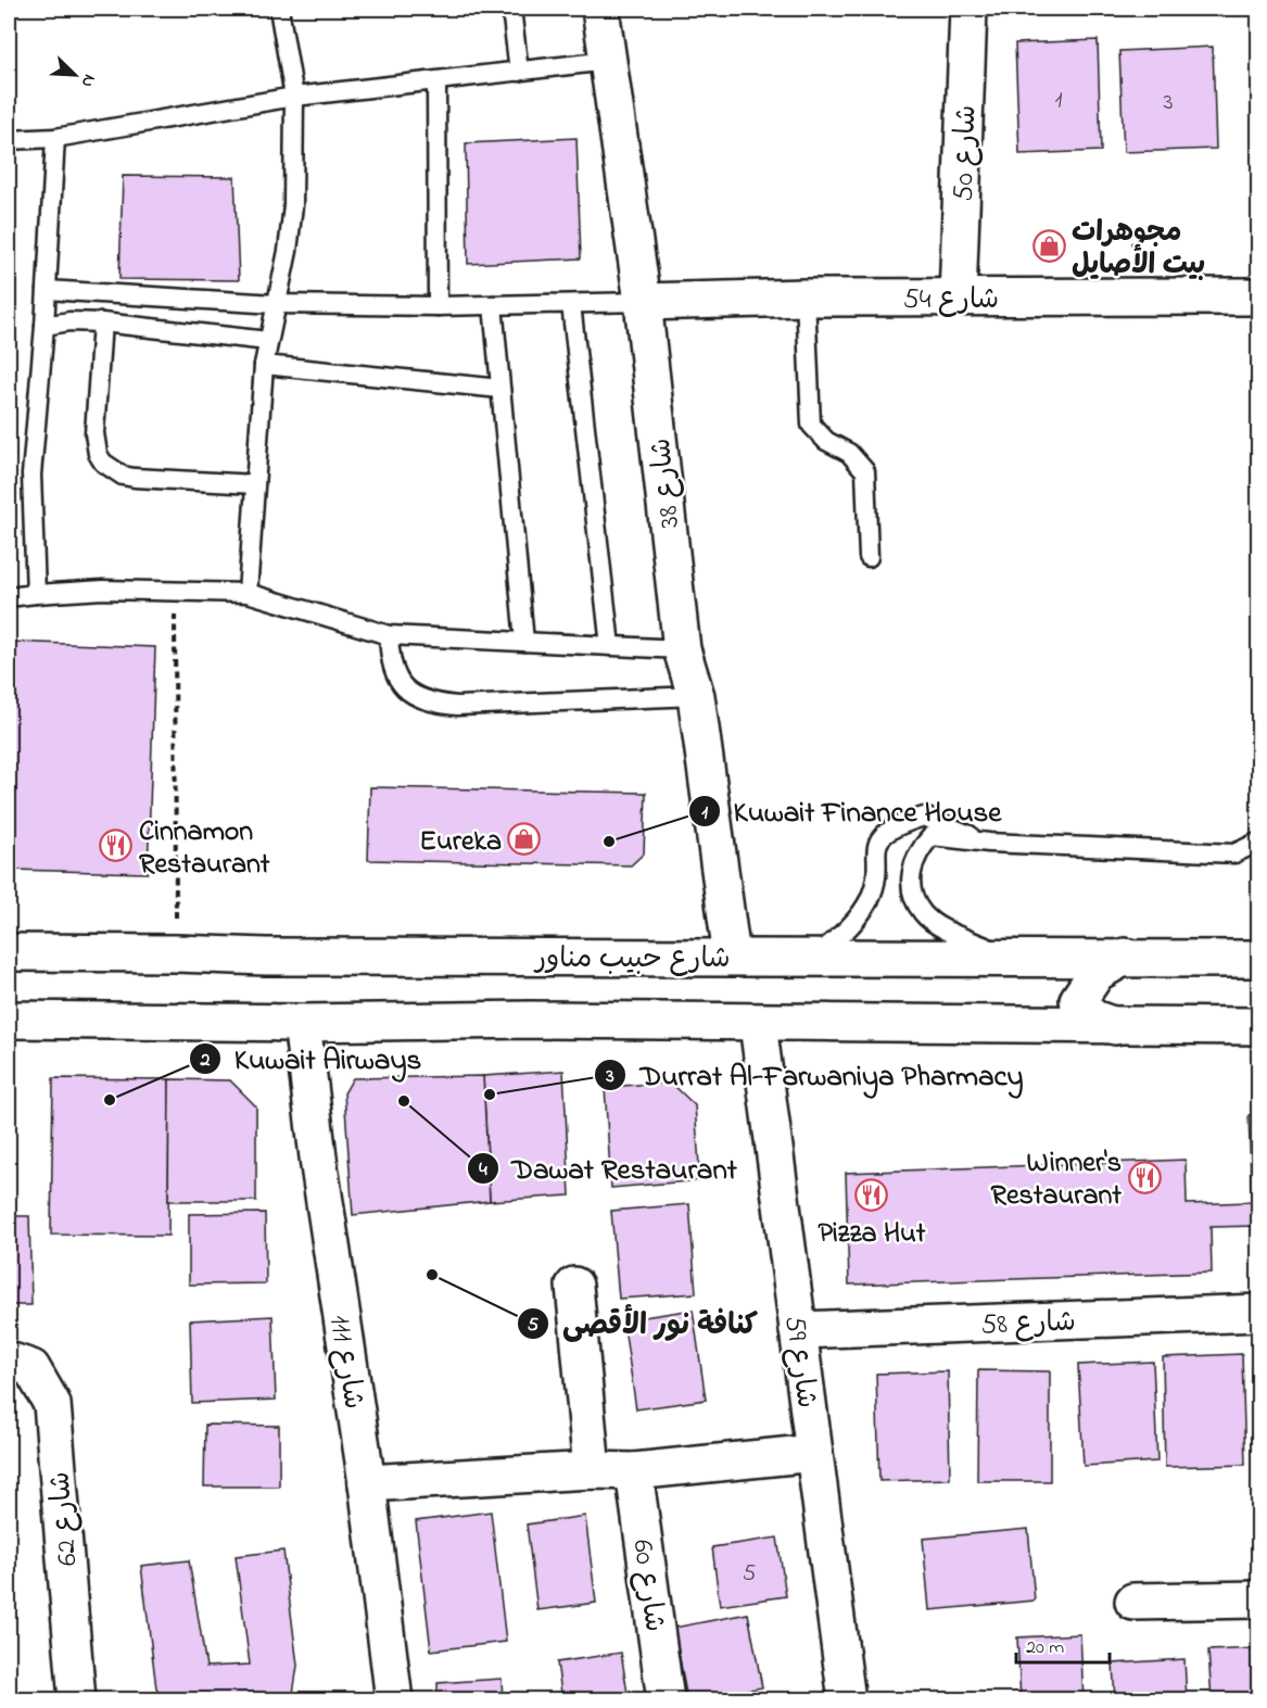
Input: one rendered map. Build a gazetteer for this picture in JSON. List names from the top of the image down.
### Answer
{
  "streets": {
    "street": [
      "شارع 50",
      "شارع 54",
      "شارع 38",
      "شارع حبيب مناور",
      "شارع 58",
      "شارع 111",
      "شارع 59",
      "شارع 62",
      "شارع 60"
    ]
  },
  "crossings": [
    ["شارع 50", "شارع 54"],
    ["شارع 54", "شارع 38"],
    ["شارع 38", "شارع حبيب مناور"],
    ["شارع 58", "شارع 59"]
  ],
  "places": {
    "shop": ["مجوهرات بيت الأصايل", "Eureka"],
    "other": [
      "Kuwait Finance House",
      "Durrat Al-Farwaniya Pharmacy",
      "Kuwait Airways",
      "Dawat Restaurant",
      "كنافة نور الأقصى"
    ],
    "restaurant": ["Cinnamon Restaurant", "Winner's Restaurant", "Pizza Hut"]
  },
  "house_numbers": ["1", "3", "5"],
  "scale_bar": "20 m",
  "north": "bottom right"
}
